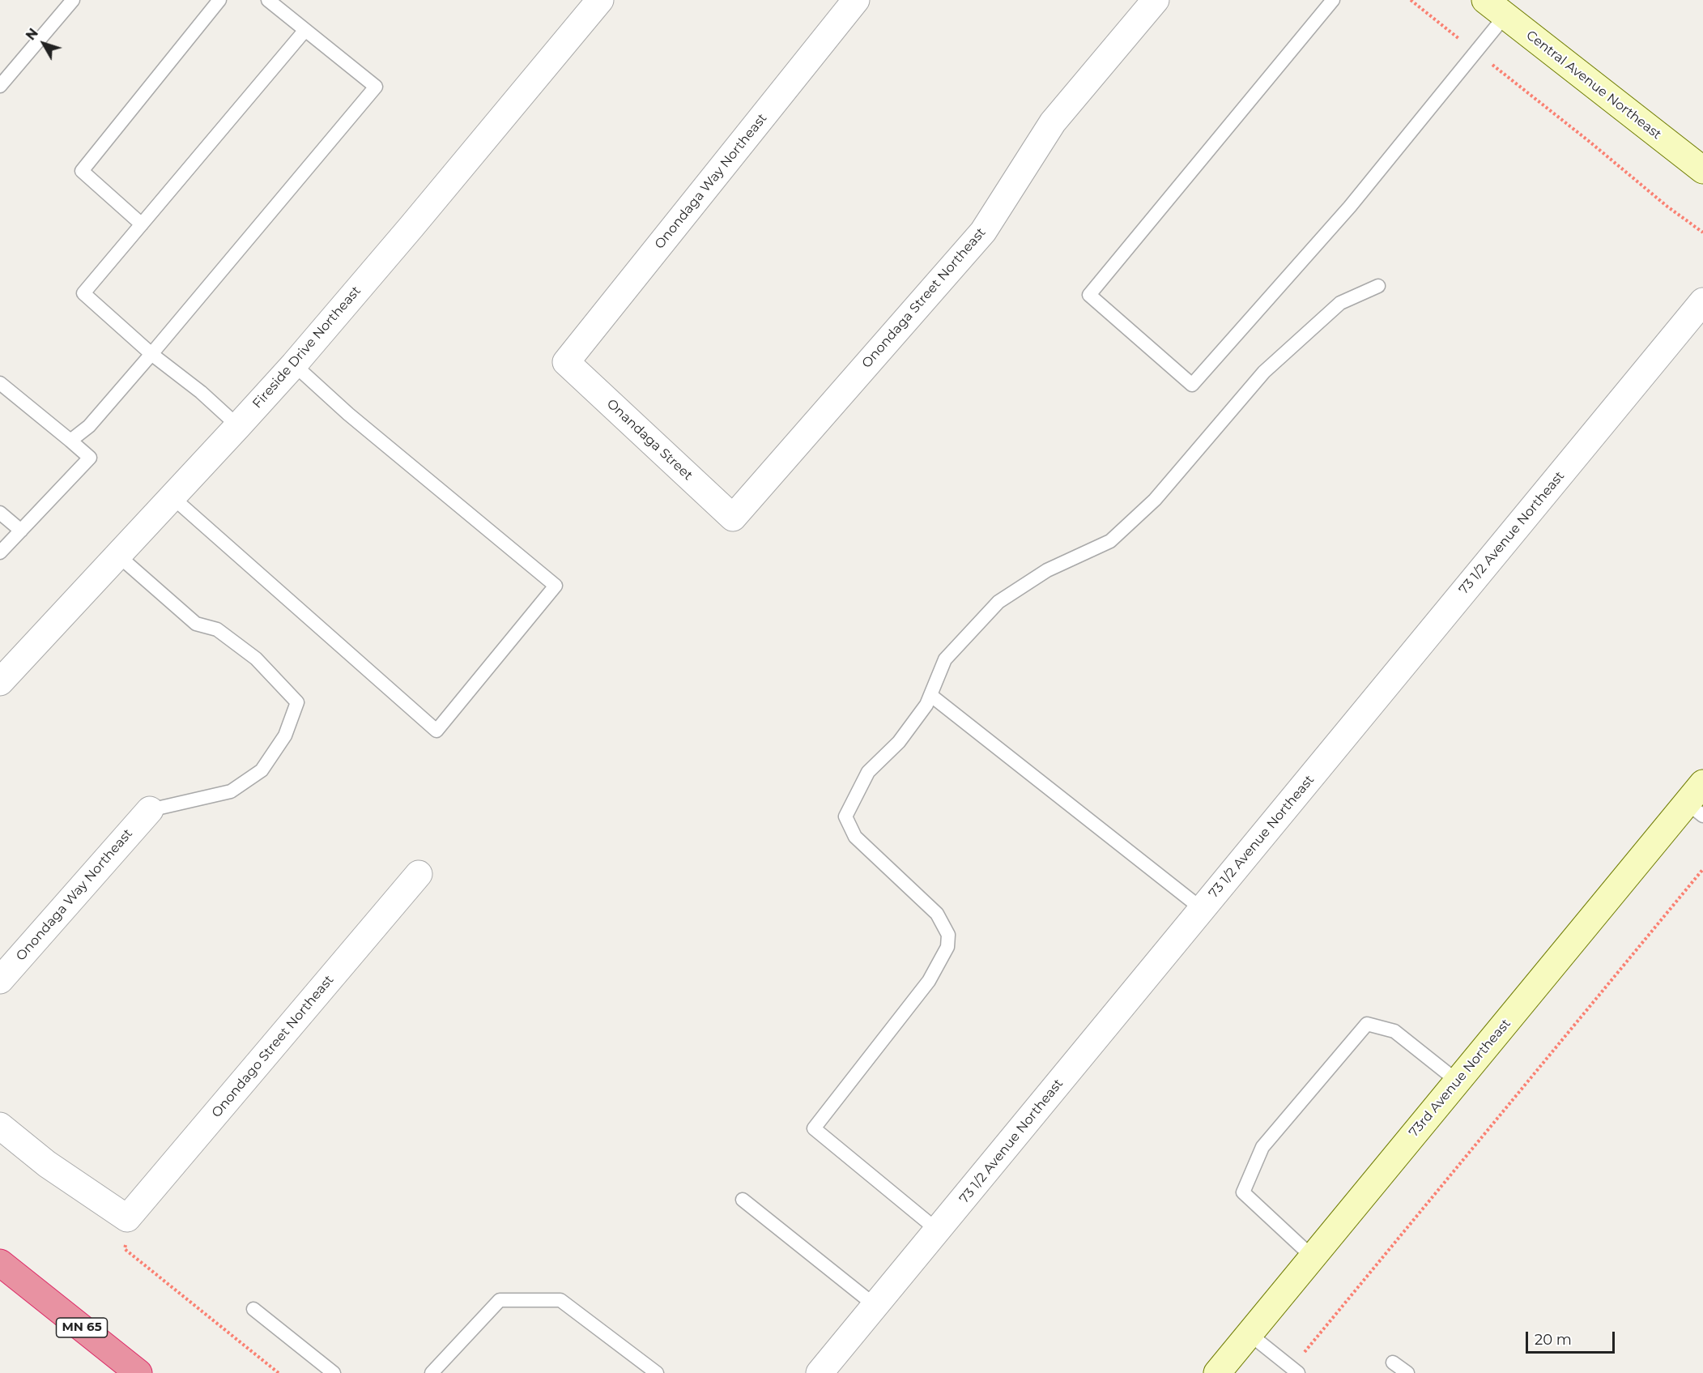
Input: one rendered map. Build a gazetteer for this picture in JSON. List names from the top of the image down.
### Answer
{
  "streets": {
    "highway": ["MN 65"],
    "street": [
      "Central Avenue Northeast",
      "Onondaga Way Northeast",
      "Onondaga Street Northeast",
      "Fireside Drive Northeast",
      "Onandaga Street",
      "73 1/2 Avenue Northeast",
      "Onondago Street Northeast",
      "73rd Avenue Northeast"
    ]
  },
  "crossings": [
    ["Onondaga Way Northeast", "Onandaga Street"],
    ["Onondaga Street Northeast", "Onandaga Street"]
  ],
  "scale_bar": "20 m",
  "north": "top left"
}
